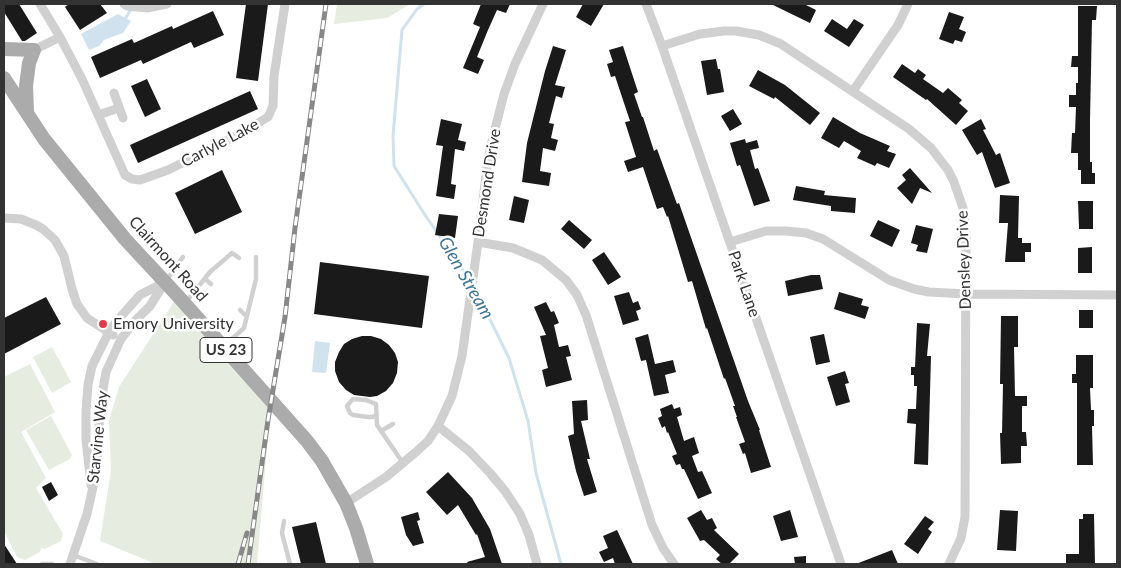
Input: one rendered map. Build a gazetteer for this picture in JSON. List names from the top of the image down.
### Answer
{
  "streets": {
    "main road": ["Clairmont Road", "US 23"],
    "street": [
      "Carlyle Lake",
      "Desmond Drive",
      "Densley Drive",
      "Park Lane",
      "Starvine Way"
    ]
  },
  "crossings": [
    ["Desmond Drive", "Clairmont Road"],
    ["Clairmont Road", "Starvine Way"],
    ["Densley Drive", "Park Lane"]
  ],
  "water": ["Glen Stream"],
  "places": ["Emory University"]
}
